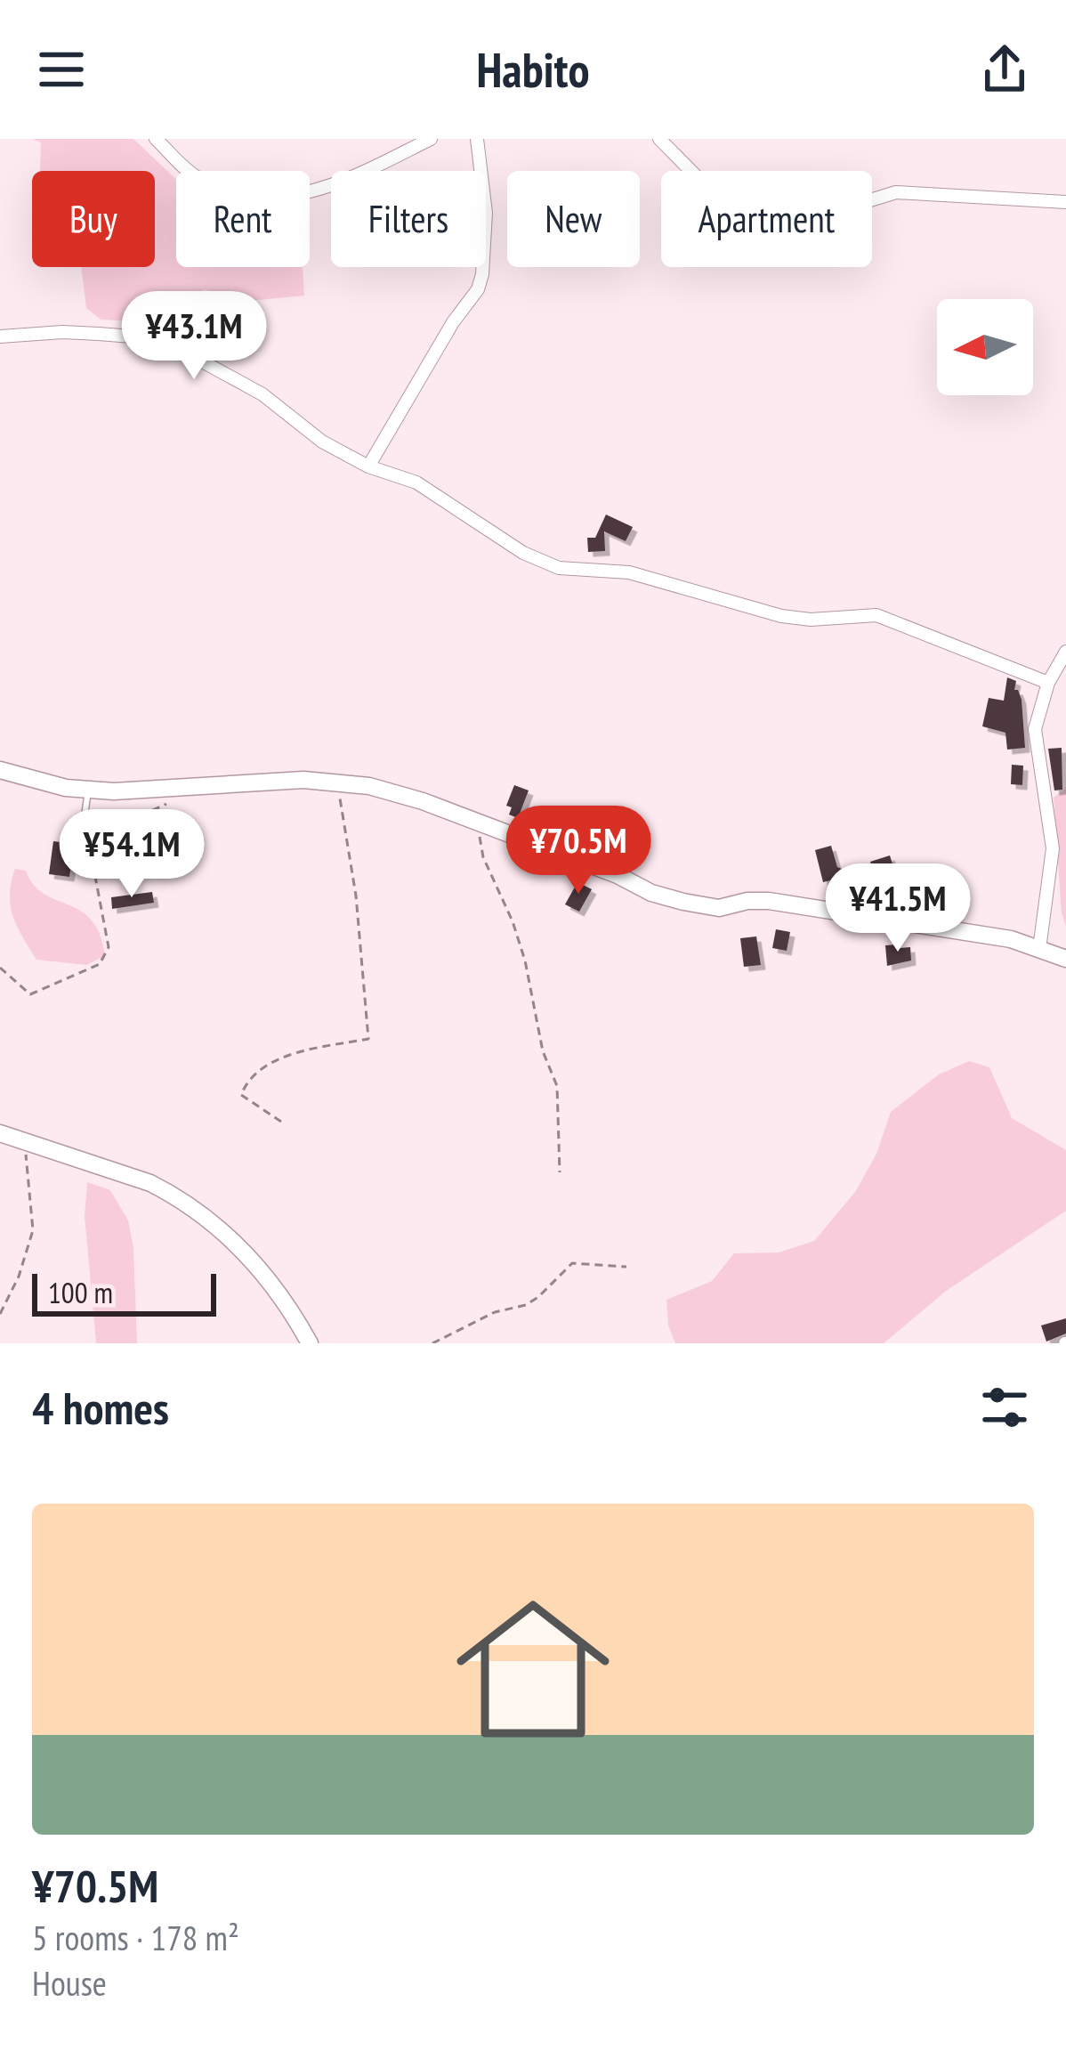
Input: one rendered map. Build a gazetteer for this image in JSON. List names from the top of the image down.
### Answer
{
  "scale_bar": "100 m",
  "north": "left",
  "page": {
    "header": "Habito",
    "chip": [
      "Buy",
      "Rent",
      "Filters",
      "New",
      "Apartment"
    ],
    "price": [
      "¥43.1M",
      "¥70.5M",
      "¥54.1M",
      "¥41.5M"
    ],
    "scale": "100 m",
    "heading": "4 homes",
    "list": [
      {
        "name": "¥70.5M",
        "note": "5 rooms · 178 m² · House"
      }
    ]
  }
}
